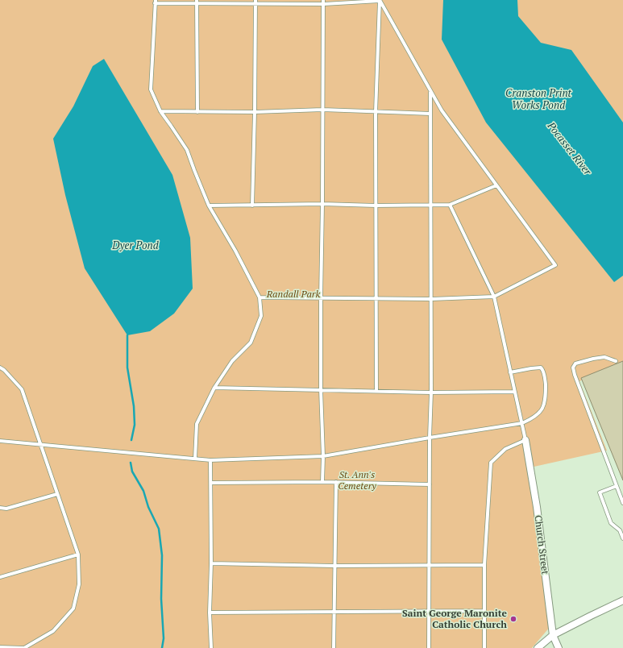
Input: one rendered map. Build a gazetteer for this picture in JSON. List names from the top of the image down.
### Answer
{
  "streets": {
    "street": ["Church Street"]
  },
  "water": ["Cranston Print Works Pond", "Pocasset River", "Dyer Pond"],
  "parks": ["Randall Park", "St. Ann's Cemetery"],
  "places": ["Saint George Maronite Catholic Church"]
}
